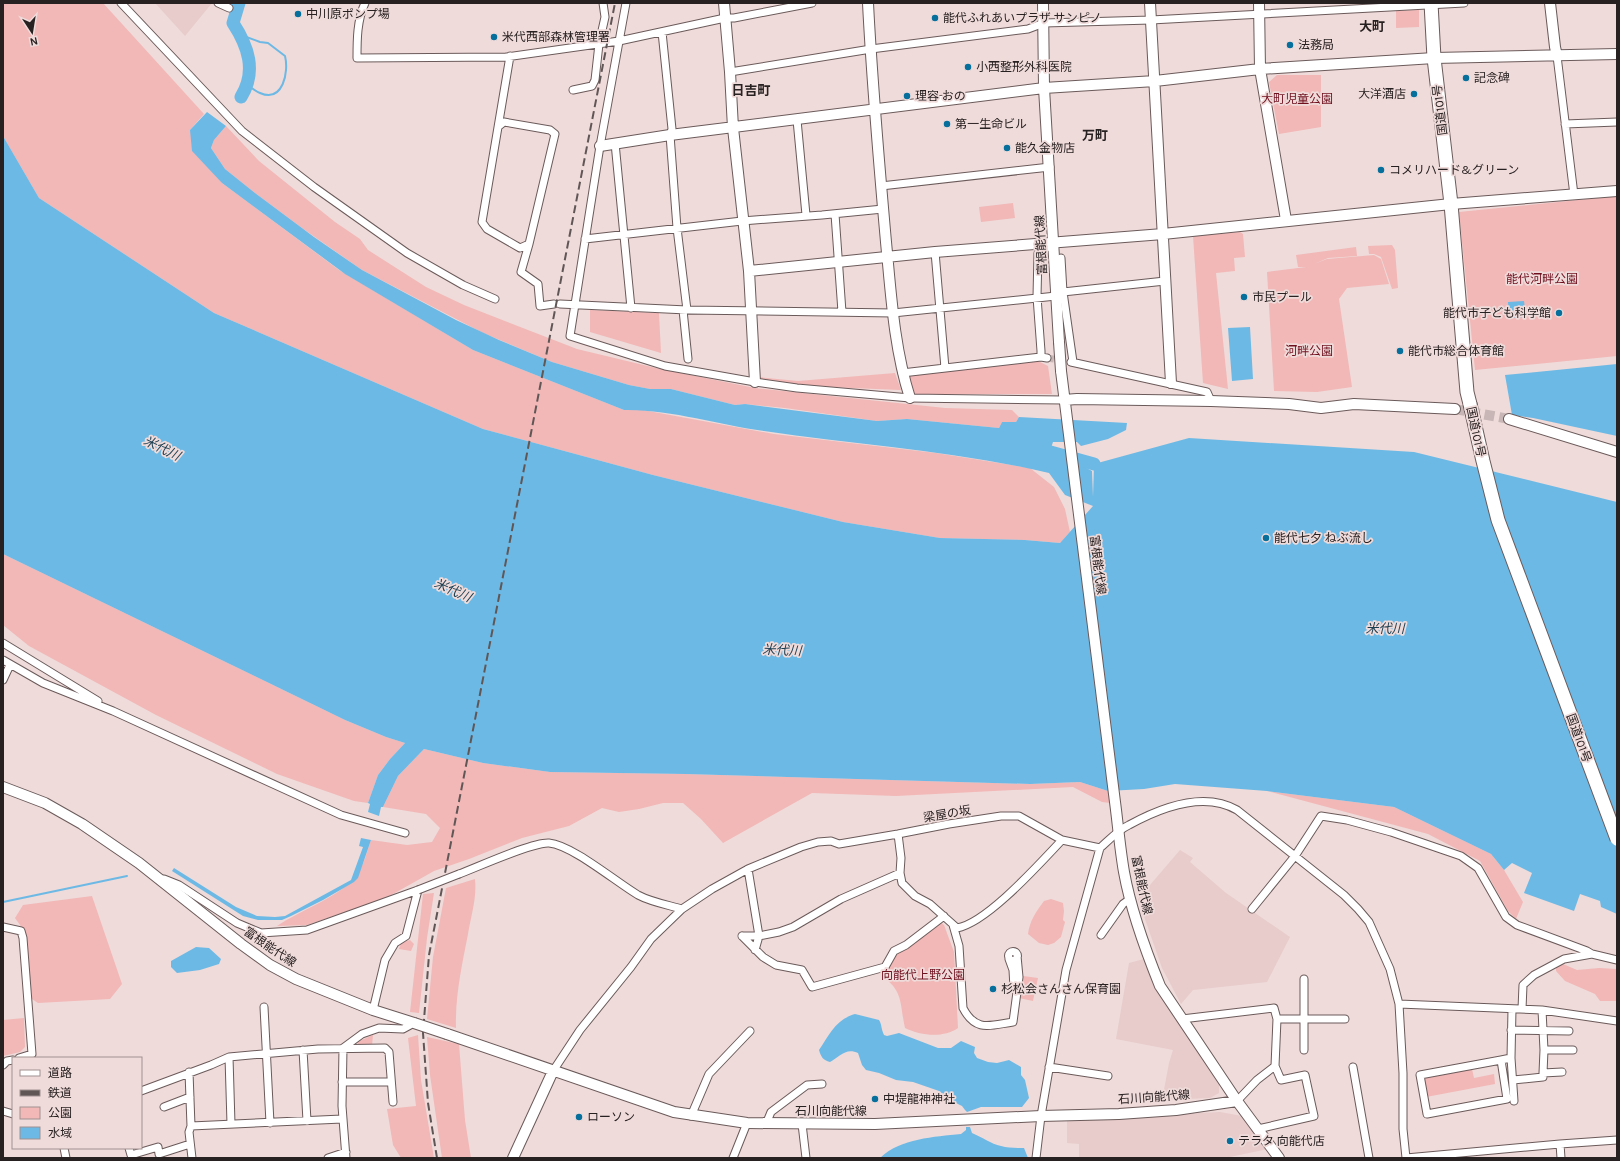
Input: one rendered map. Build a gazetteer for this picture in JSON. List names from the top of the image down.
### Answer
{
  "streets": {
    "highway": ["国道101号"],
    "street": ["富根能代線", "梁屋の坂", "石川向能代線"]
  },
  "crossings": [
    ["富根能代線", "梁屋の坂"],
    ["富根能代線", "石川向能代線"],
    ["梁屋の坂", "石川向能代線"]
  ],
  "districts": ["大町", "日吉町", "万町"],
  "water": ["米代川"],
  "parks": [
    "大町児童公園",
    "能代河畔公園",
    "河畔公園",
    "向能代上野公園"
  ],
  "places": [
    "中川原ポンプ場",
    "能代ふれあいプラザ サンピノ",
    "米代西部森林管理署",
    "法務局",
    "小西整形外科医院",
    "記念碑",
    "大洋酒店",
    "理容 おの",
    "第一生命ビル",
    "能久金物店",
    "コメリハード&グリーン",
    "市民プール",
    "能代市子ども科学館",
    "能代市総合体育館",
    "能代七夕 ねぶ流し",
    "杉松会さんさん保育園",
    "中堤龍神神社",
    "ローソン",
    "テラタ 向能代店"
  ],
  "legend": [
    "道路",
    "鉄道",
    "公園",
    "水域"
  ],
  "north": "bottom"
}
